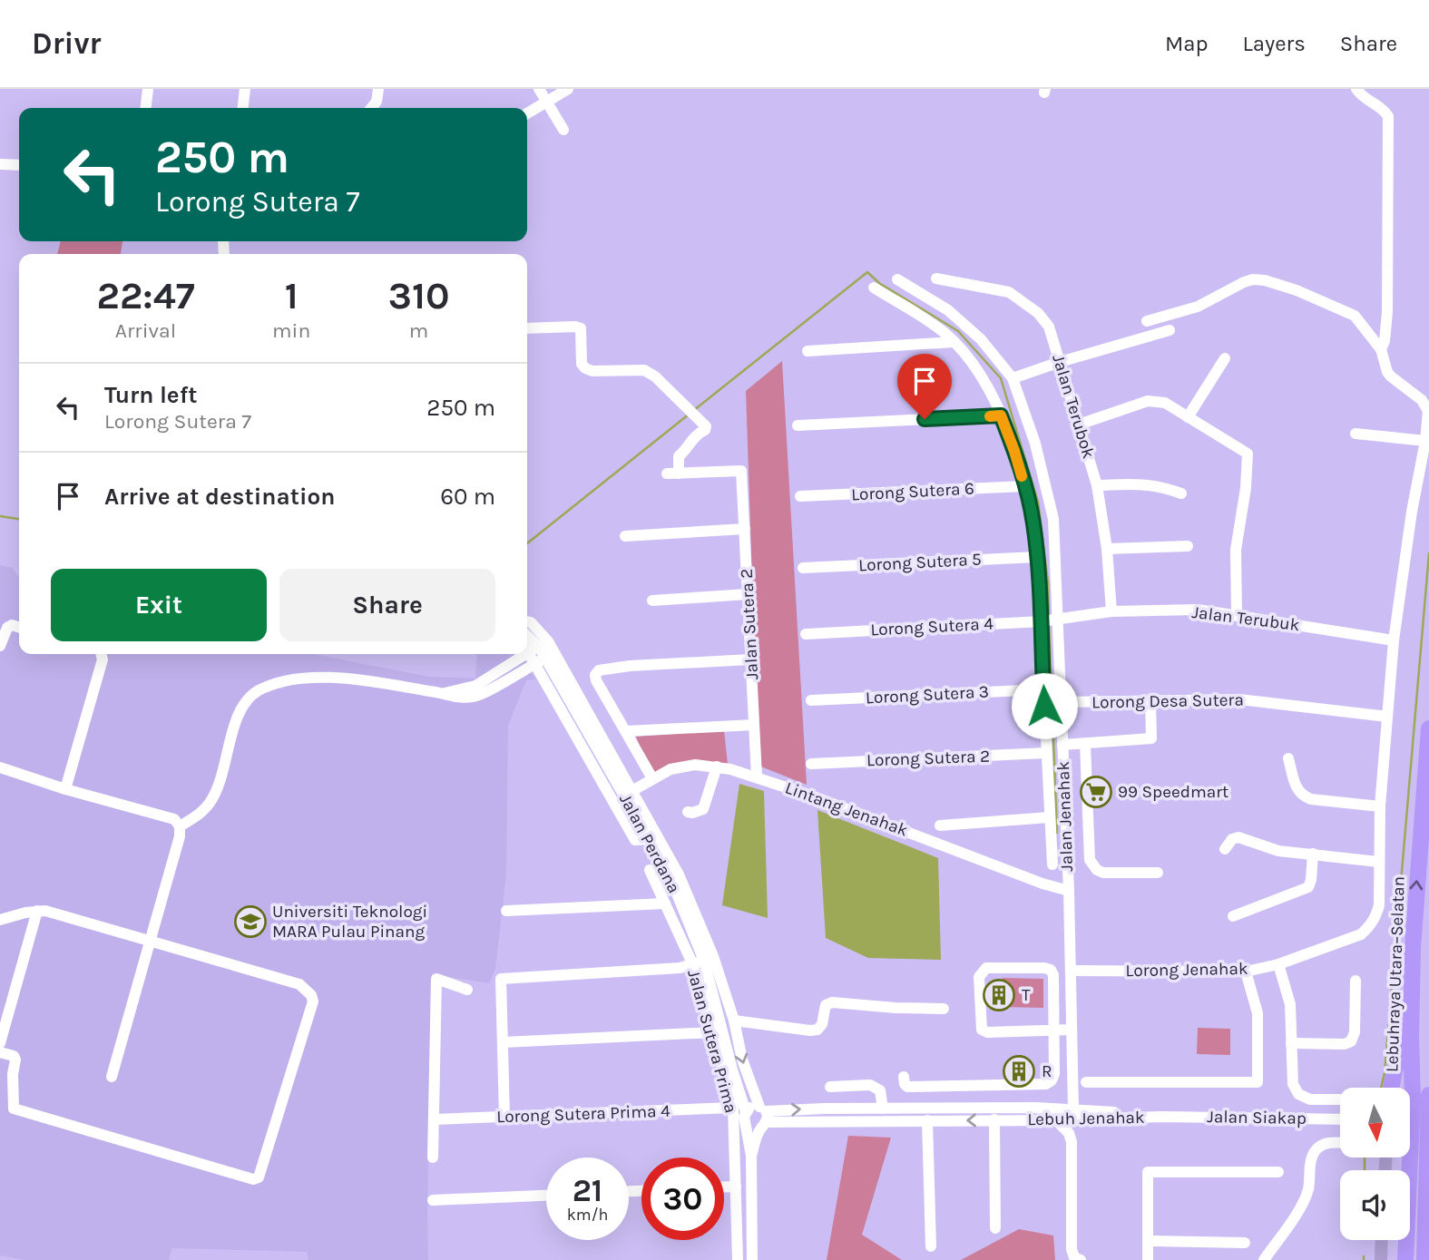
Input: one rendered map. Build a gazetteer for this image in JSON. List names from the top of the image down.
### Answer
{
  "streets": {
    "highway": ["Lebuhraya Utara–Selatan"],
    "street": [
      "Jalan Terubok",
      "Lorong Sutera 6",
      "Lorong Sutera 5",
      "Jalan Terubuk",
      "Jalan Sutera 2",
      "Lorong Sutera 4",
      "Lorong Sutera 3",
      "Lorong Desa Sutera",
      "Lorong Sutera 2",
      "Lintang Jenahak",
      "Jalan Jenahak",
      "Jalan Perdana",
      "Lorong Jenahak",
      "Jalan Sutera Prima",
      "Lorong Sutera Prima 4",
      "Jalan Siakap",
      "Lebuh Jenahak"
    ]
  },
  "crossings": [
    ["Jalan Terubok", "Jalan Terubuk"],
    ["Jalan Terubuk", "Lorong Sutera 4"],
    ["Jalan Terubuk", "Jalan Jenahak"],
    ["Jalan Sutera 2", "Lintang Jenahak"],
    ["Lorong Sutera 4", "Jalan Jenahak"],
    ["Lorong Desa Sutera", "Jalan Jenahak"],
    ["Lintang Jenahak", "Jalan Jenahak"],
    ["Lintang Jenahak", "Jalan Perdana"],
    ["Jalan Jenahak", "Lorong Jenahak"],
    ["Jalan Jenahak", "Lebuh Jenahak"],
    ["Jalan Perdana", "Lebuh Jenahak"],
    ["Jalan Sutera Prima", "Lorong Sutera Prima 4"],
    ["Jalan Siakap", "Lebuh Jenahak"]
  ],
  "one_way": ["Lebuhraya Utara–Selatan"],
  "places": {
    "supermarket": ["99 Speedmart"],
    "school or university": ["Universiti Teknologi MARA Pulau Pinang"],
    "building": ["T", "R"]
  },
  "north": "bottom",
  "page": {
    "header": "Drivr",
    "nav": ["Map", "Layers", "Share"],
    "turn": ["250 m", "Lorong Sutera 7"],
    "eta": [
      "22:47",
      "Arrival",
      "1",
      "min",
      "310",
      "m"
    ],
    "list": [
      {
        "name": "Turn left",
        "note": "Lorong Sutera 7",
        "value": "250 m"
      },
      {
        "name": "Arrive at destination",
        "value": "60 m"
      }
    ],
    "buttons": ["Exit", "Share"],
    "speed": "21 km/h",
    "limit": "30"
  }
}
